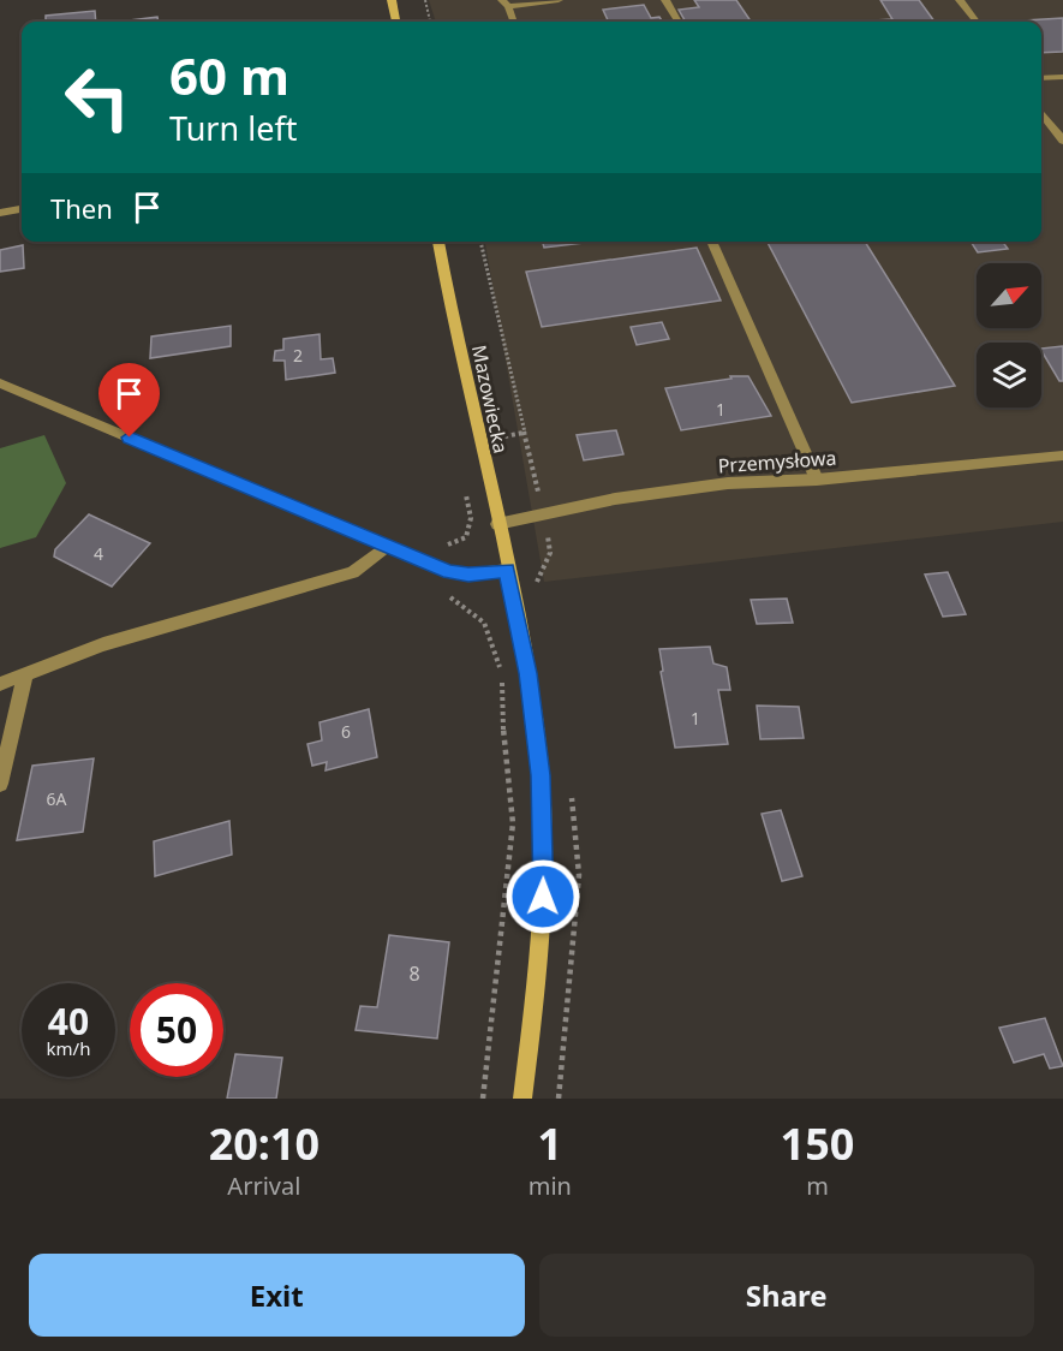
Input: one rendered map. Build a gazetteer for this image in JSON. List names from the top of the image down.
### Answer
{
  "streets": {
    "main road": ["Mazowiecka"],
    "street": ["Przemysłowa"]
  },
  "crossings": [
    ["Mazowiecka", "Przemysłowa"]
  ],
  "house_numbers": [
    "2",
    "1",
    "4",
    "1",
    "6",
    "6A",
    "8"
  ],
  "north": "top right",
  "page": {
    "turn": ["60 m", "Turn left"],
    "then": "Then",
    "speed": "40 km/h",
    "limit": "50",
    "eta": [
      "20:10",
      "Arrival",
      "1",
      "min",
      "150",
      "m"
    ],
    "buttons": ["Exit", "Share"]
  }
}
